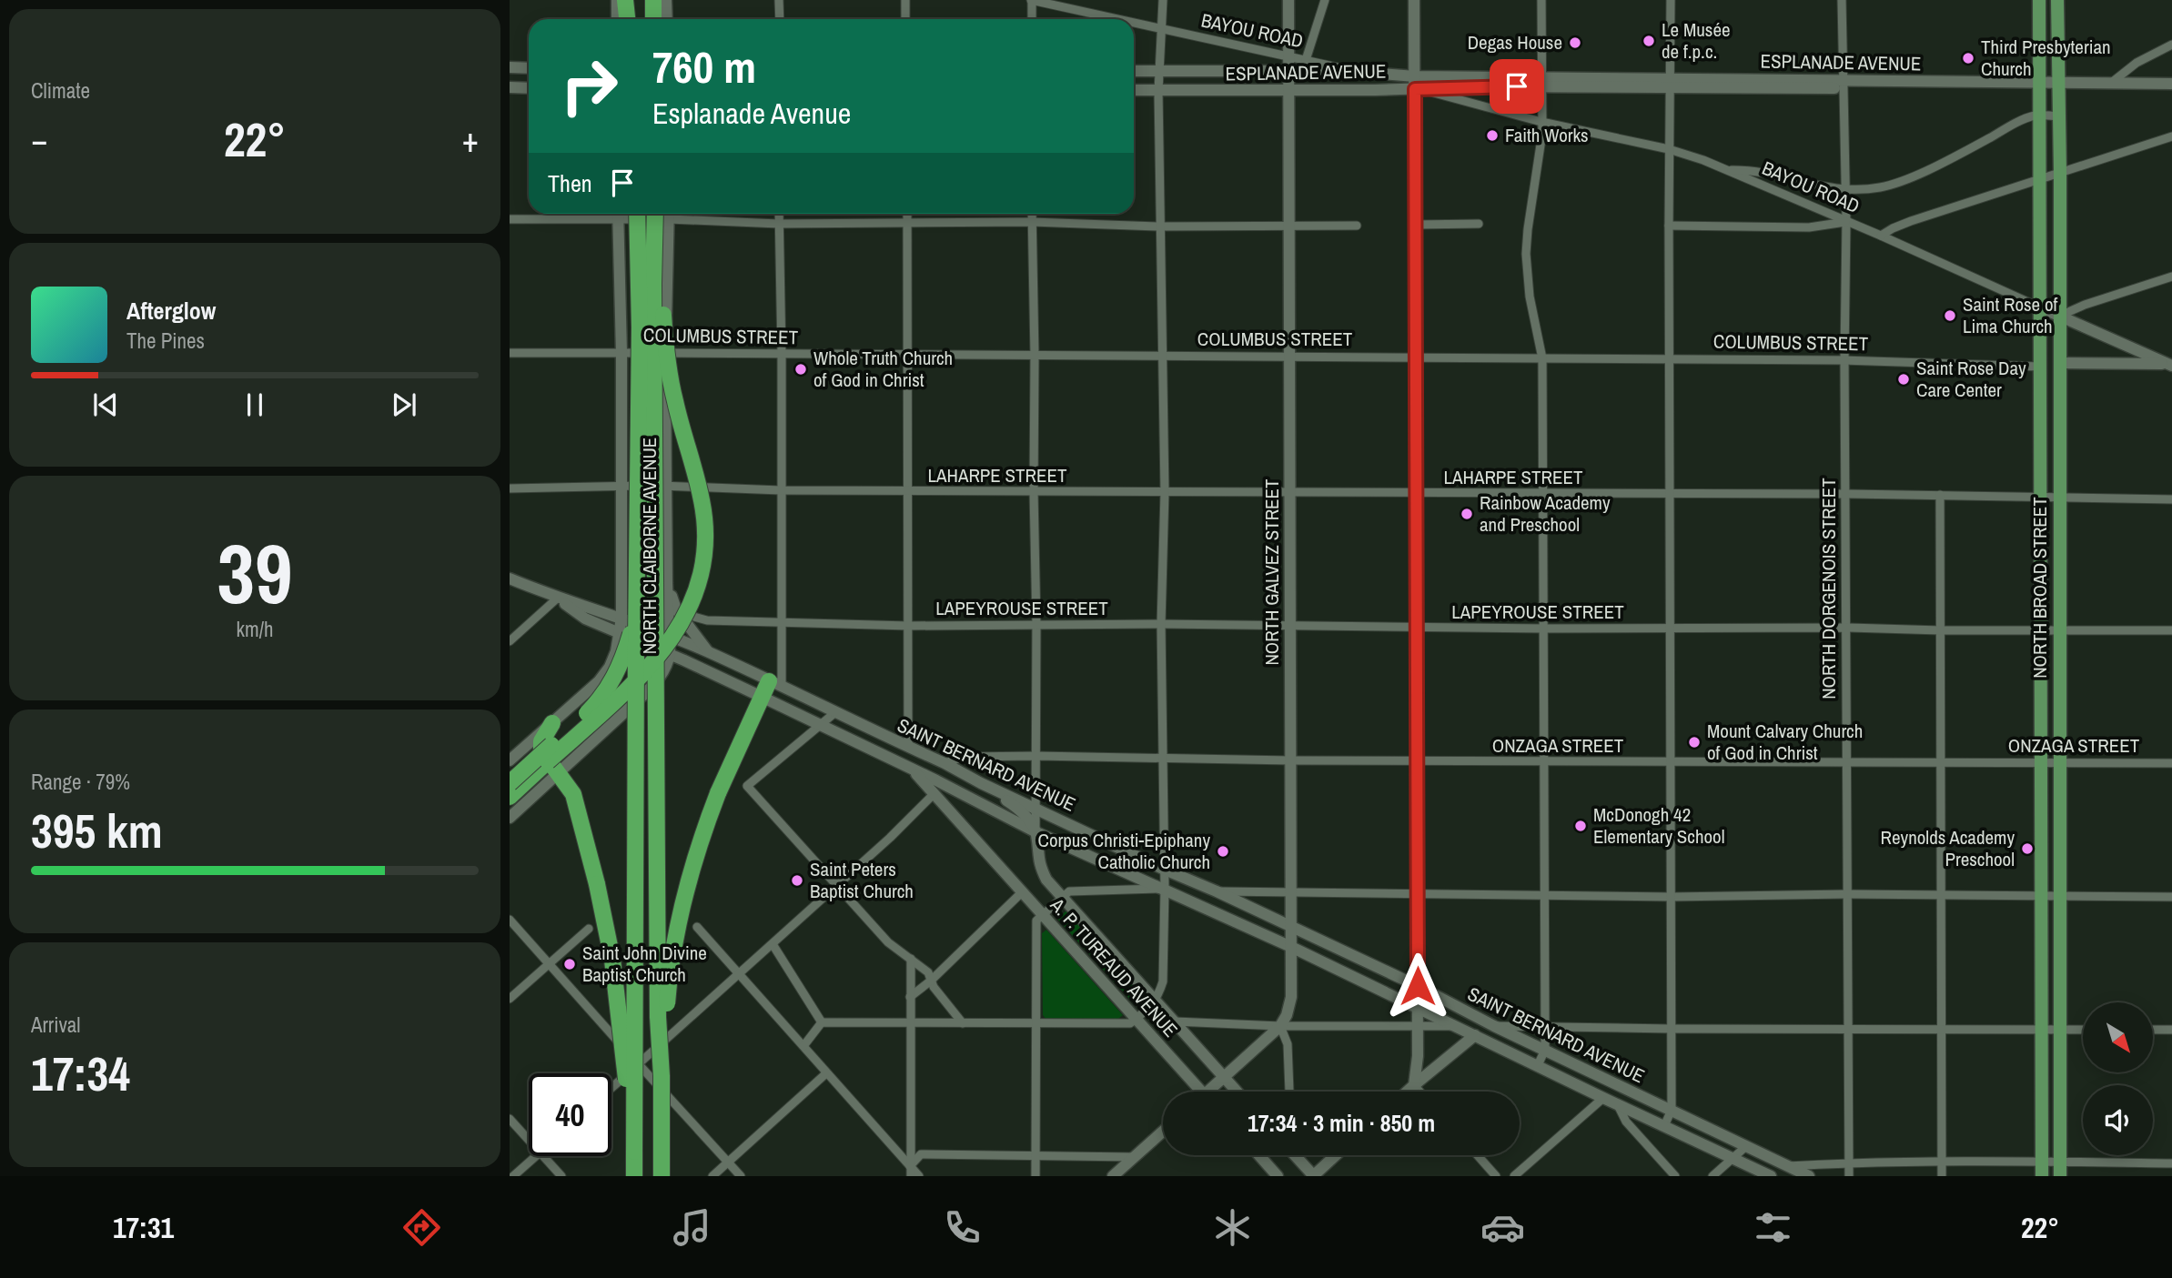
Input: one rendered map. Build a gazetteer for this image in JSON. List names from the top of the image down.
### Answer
{
  "streets": {
    "main road": ["NORTH BROAD STREET"],
    "street": [
      "BAYOU ROAD",
      "ESPLANADE AVENUE",
      "COLUMBUS STREET",
      "LAHARPE STREET",
      "NORTH CLAIBORNE AVENUE",
      "NORTH GALVEZ STREET",
      "NORTH DORGENOIS STREET",
      "LAPEYROUSE STREET",
      "ONZAGA STREET",
      "SAINT BERNARD AVENUE",
      "A. P. TUREAUD AVENUE"
    ]
  },
  "crossings": [
    ["BAYOU ROAD", "ESPLANADE AVENUE"],
    ["BAYOU ROAD", "NORTH GALVEZ STREET"],
    ["BAYOU ROAD", "NORTH BROAD STREET"],
    ["BAYOU ROAD", "NORTH DORGENOIS STREET"],
    ["ESPLANADE AVENUE", "NORTH GALVEZ STREET"],
    ["ESPLANADE AVENUE", "NORTH BROAD STREET"],
    ["ESPLANADE AVENUE", "NORTH DORGENOIS STREET"],
    ["COLUMBUS STREET", "NORTH CLAIBORNE AVENUE"],
    ["COLUMBUS STREET", "NORTH GALVEZ STREET"],
    ["COLUMBUS STREET", "NORTH BROAD STREET"],
    ["COLUMBUS STREET", "NORTH DORGENOIS STREET"],
    ["LAHARPE STREET", "NORTH CLAIBORNE AVENUE"],
    ["LAHARPE STREET", "NORTH GALVEZ STREET"],
    ["LAHARPE STREET", "NORTH BROAD STREET"],
    ["LAHARPE STREET", "NORTH DORGENOIS STREET"],
    ["NORTH CLAIBORNE AVENUE", "SAINT BERNARD AVENUE"],
    ["NORTH GALVEZ STREET", "LAPEYROUSE STREET"],
    ["NORTH GALVEZ STREET", "ONZAGA STREET"],
    ["NORTH GALVEZ STREET", "SAINT BERNARD AVENUE"],
    ["NORTH GALVEZ STREET", "A. P. TUREAUD AVENUE"],
    ["NORTH BROAD STREET", "LAPEYROUSE STREET"],
    ["NORTH BROAD STREET", "ONZAGA STREET"],
    ["NORTH DORGENOIS STREET", "LAPEYROUSE STREET"],
    ["NORTH DORGENOIS STREET", "ONZAGA STREET"],
    ["ONZAGA STREET", "SAINT BERNARD AVENUE"],
    ["SAINT BERNARD AVENUE", "A. P. TUREAUD AVENUE"]
  ],
  "places": [
    "Le Musée de f.p.c.",
    "Degas House",
    "Third Presbyterian Church",
    "Faith Works",
    "Saint Rose of Lima Church",
    "Whole Truth Church of God in Christ",
    "Saint Rose Day Care Center",
    "Rainbow Academy and Preschool",
    "Mount Calvary Church of God in Christ",
    "McDonogh 42 Elementary School",
    "Reynolds Academy Preschool",
    "Corpus Christi-Epiphany Catholic Church",
    "Saint Peters Baptist Church",
    "Saint John Divine Baptist Church"
  ],
  "north": "bottom right",
  "page": {
    "tile": [
      "Climate",
      ["39", "km/h"],
      ["Range · 79%", "395 km"],
      ["Arrival", "17:34"]
    ],
    "turn": ["760 m", "Esplanade Avenue"],
    "heat": ["−", "22°", "+"],
    "then": "Then",
    "song": ["Afterglow", "The Pines"],
    "limit": "40",
    "trip": "17:34 · 3 min · 850 m",
    "tabs": ["17:31", "22°"]
  }
}
